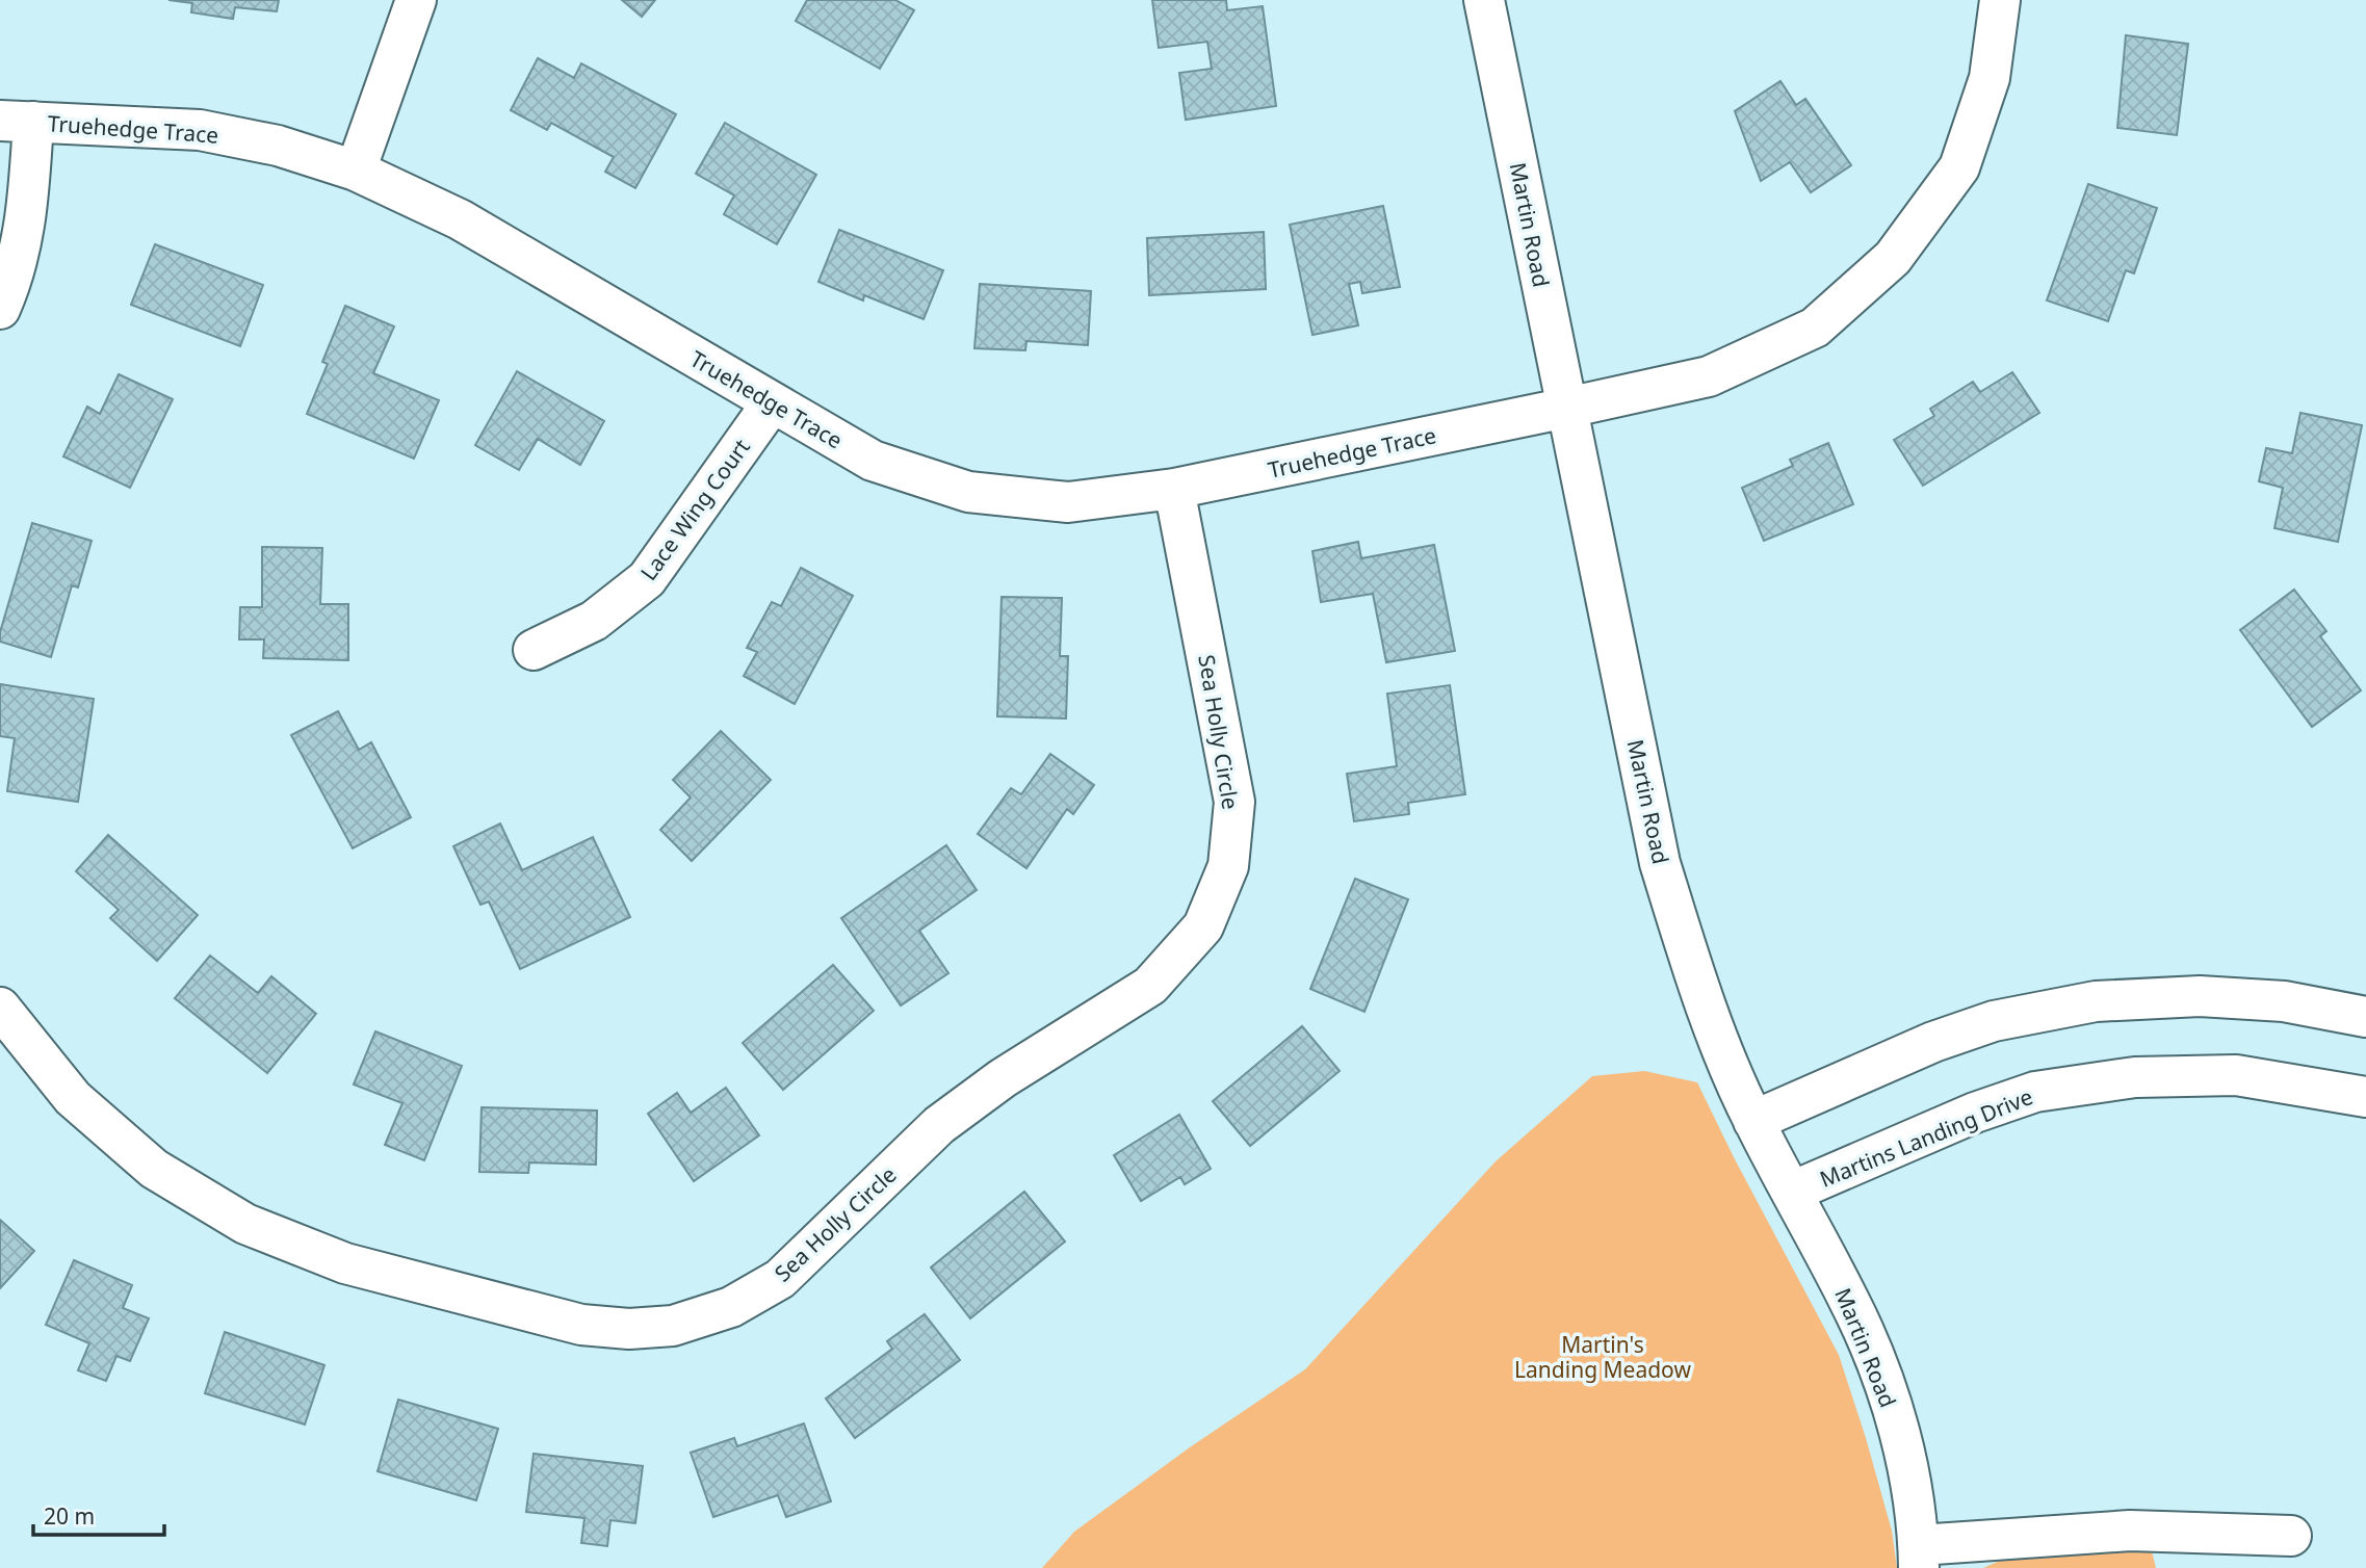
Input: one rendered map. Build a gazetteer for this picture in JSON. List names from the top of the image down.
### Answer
{
  "streets": {
    "street": [
      "Truehedge Trace",
      "Martin Road",
      "Lace Wing Court",
      "Sea Holly Circle",
      "Martins Landing Drive"
    ]
  },
  "crossings": [
    ["Truehedge Trace", "Martin Road"],
    ["Truehedge Trace", "Lace Wing Court"],
    ["Truehedge Trace", "Sea Holly Circle"],
    ["Martin Road", "Martins Landing Drive"]
  ],
  "parks": ["Martin's Landing Meadow"],
  "scale_bar": "20 m"
}
